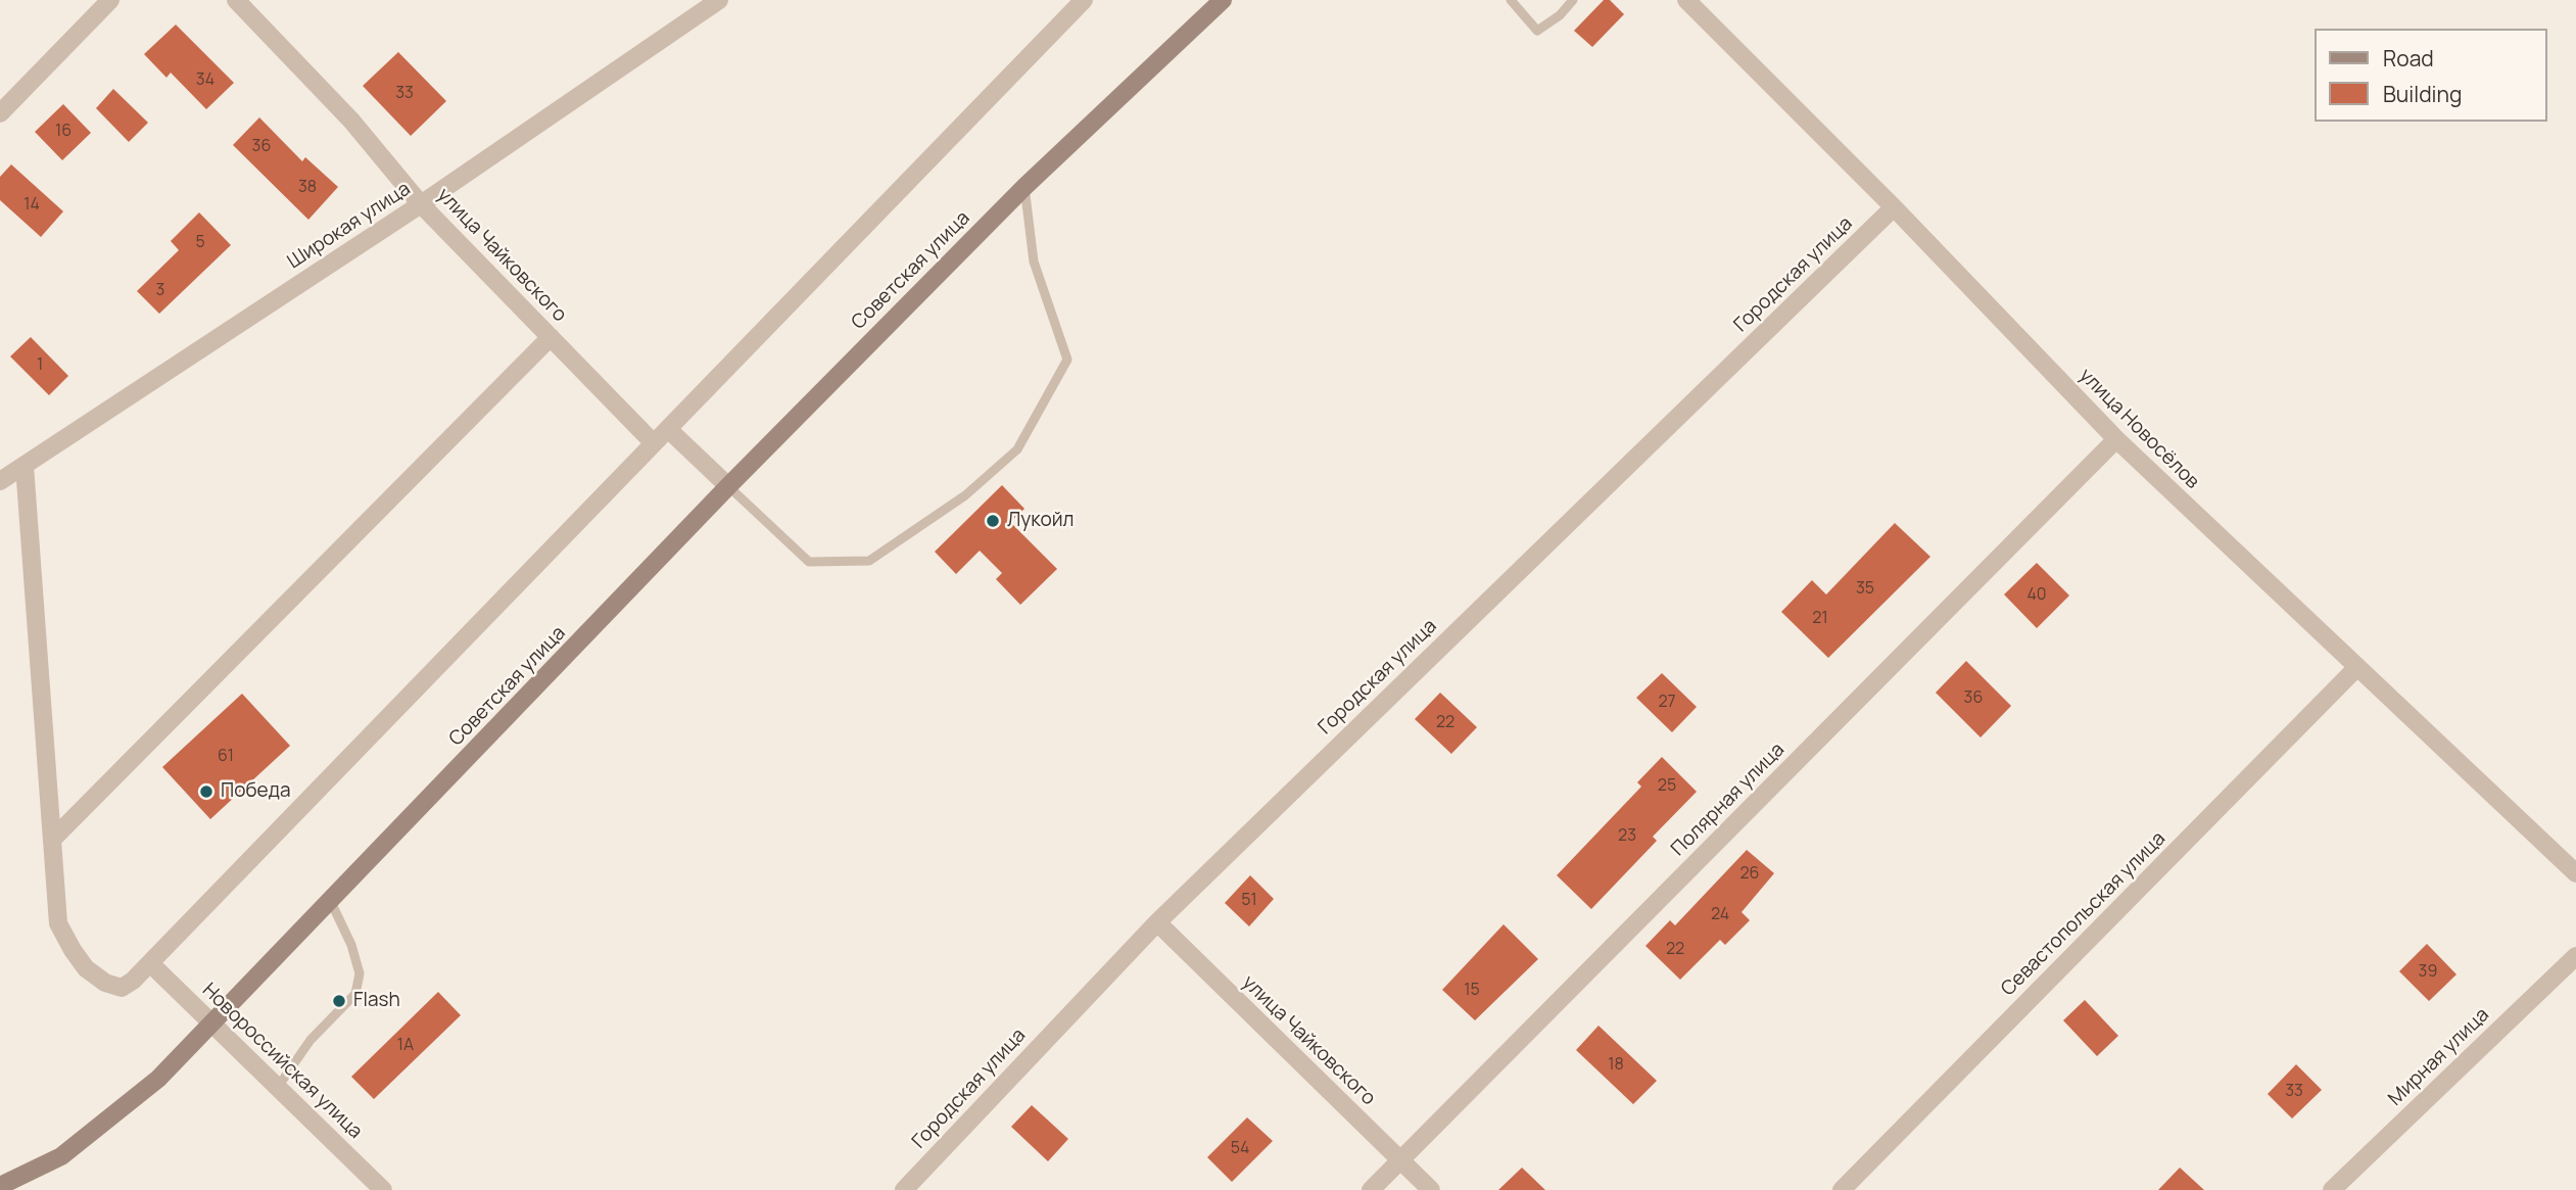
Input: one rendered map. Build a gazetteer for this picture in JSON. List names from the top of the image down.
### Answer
{
  "streets": {
    "main road": ["Советская улица"],
    "street": [
      "Широкая улица",
      "улица Чайковского",
      "Городская улица",
      "улица Новосёлов",
      "Полярная улица",
      "Севастопольская улица",
      "Мирная улица",
      "Новороссийская улица"
    ]
  },
  "crossings": [
    ["Широкая улица", "улица Чайковского"],
    ["улица Чайковского", "Городская улица"],
    ["улица Чайковского", "Полярная улица"],
    ["Советская улица", "Новороссийская улица"],
    ["Городская улица", "улица Новосёлов"],
    ["улица Новосёлов", "Полярная улица"],
    ["улица Новосёлов", "Севастопольская улица"]
  ],
  "places": ["Лукойл", "Победа", "Flash"],
  "house_numbers": [
    "34",
    "33",
    "16",
    "36",
    "38",
    "14",
    "5",
    "3",
    "1",
    "35",
    "40",
    "21",
    "36",
    "27",
    "22",
    "61",
    "25",
    "23",
    "26",
    "51",
    "24",
    "22",
    "39",
    "15",
    "1А",
    "18",
    "33",
    "54"
  ],
  "legend": ["Road", "Building"]
}
